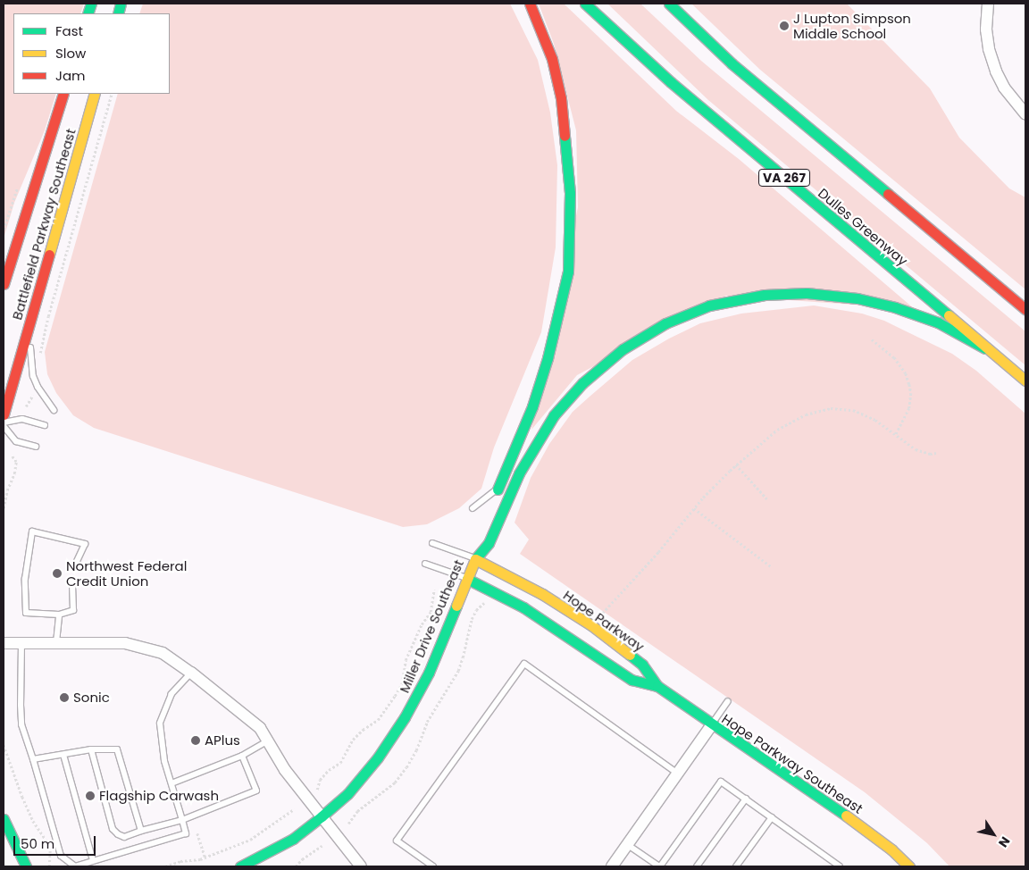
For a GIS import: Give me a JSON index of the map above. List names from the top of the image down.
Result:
{
  "streets": {
    "main road": [
      "VA 267",
      "Battlefield Parkway Southeast",
      "Dulles Greenway",
      "Hope Parkway",
      "Miller Drive Southeast",
      "Hope Parkway Southeast"
    ]
  },
  "crossings": [
    ["Hope Parkway", "Miller Drive Southeast"],
    ["Hope Parkway", "Hope Parkway Southeast"]
  ],
  "places": [
    "J Lupton Simpson Middle School",
    "Northwest Federal Credit Union",
    "Sonic",
    "APlus",
    "Flagship Carwash"
  ],
  "legend": ["Fast", "Slow", "Jam"],
  "scale_bar": "50 m",
  "north": "bottom right"
}
